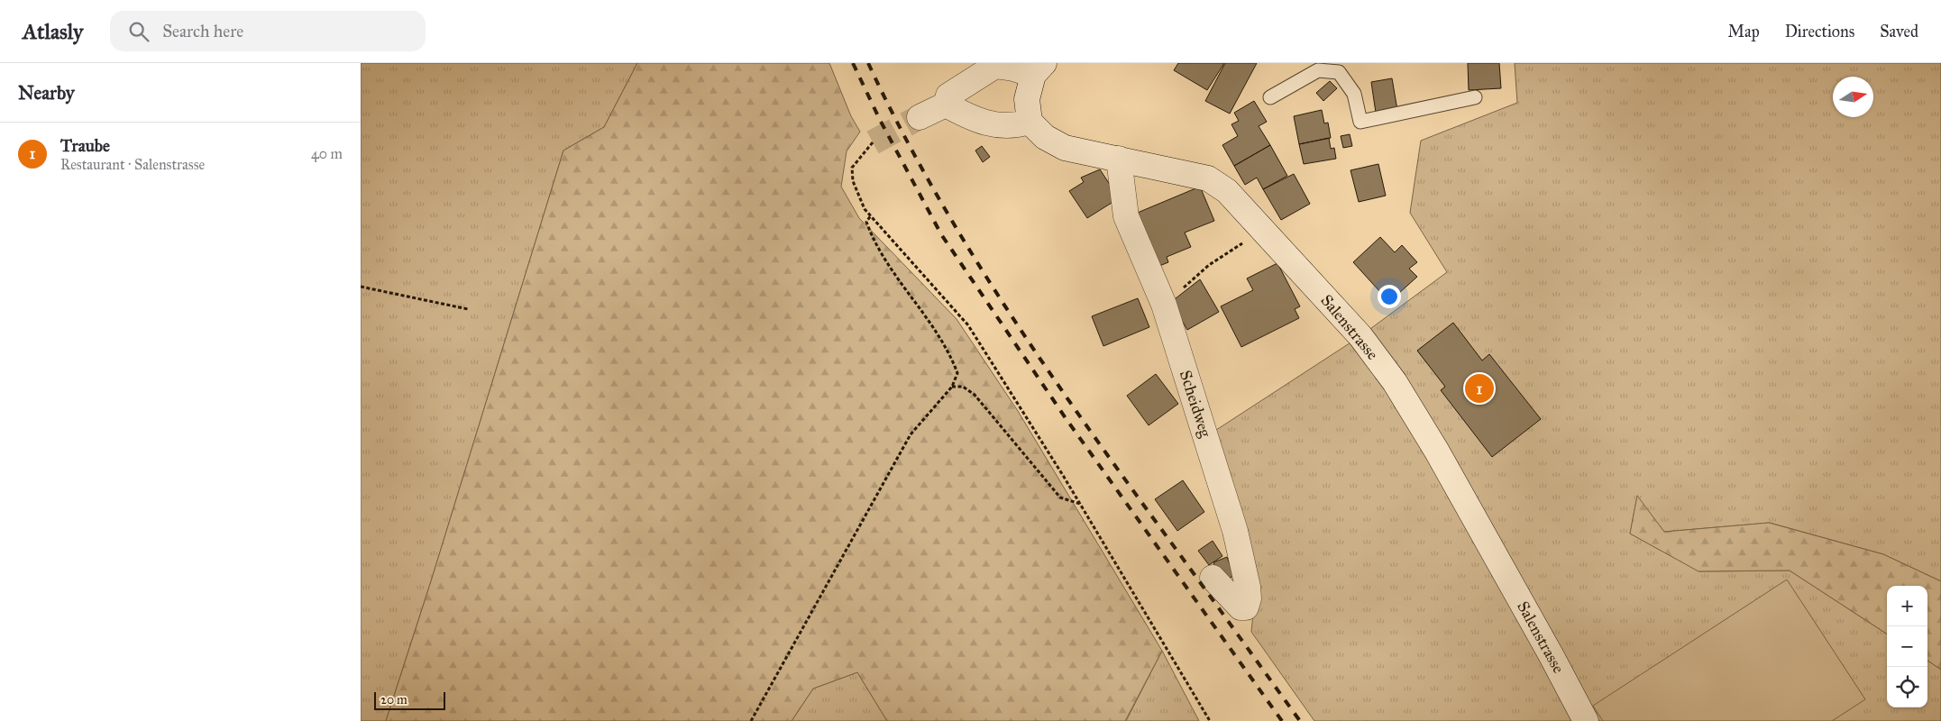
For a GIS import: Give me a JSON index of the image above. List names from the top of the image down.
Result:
{
  "streets": {
    "street": ["Salenstrasse", "Scheidweg"]
  },
  "crossings": [
    ["Salenstrasse", "Scheidweg"]
  ],
  "scale_bar": "20 m",
  "north": "right",
  "page": {
    "header": "Atlasly",
    "search": "Search here",
    "nav": ["Map", "Directions", "Saved"],
    "heading": "Nearby",
    "list": [
      {
        "mark": "1",
        "name": "Traube",
        "note": "Restaurant · Salenstrasse",
        "value": "40 m"
      }
    ],
    "pins": "1",
    "map_buttons": ["+", "−"],
    "scale": "20 m"
  }
}
